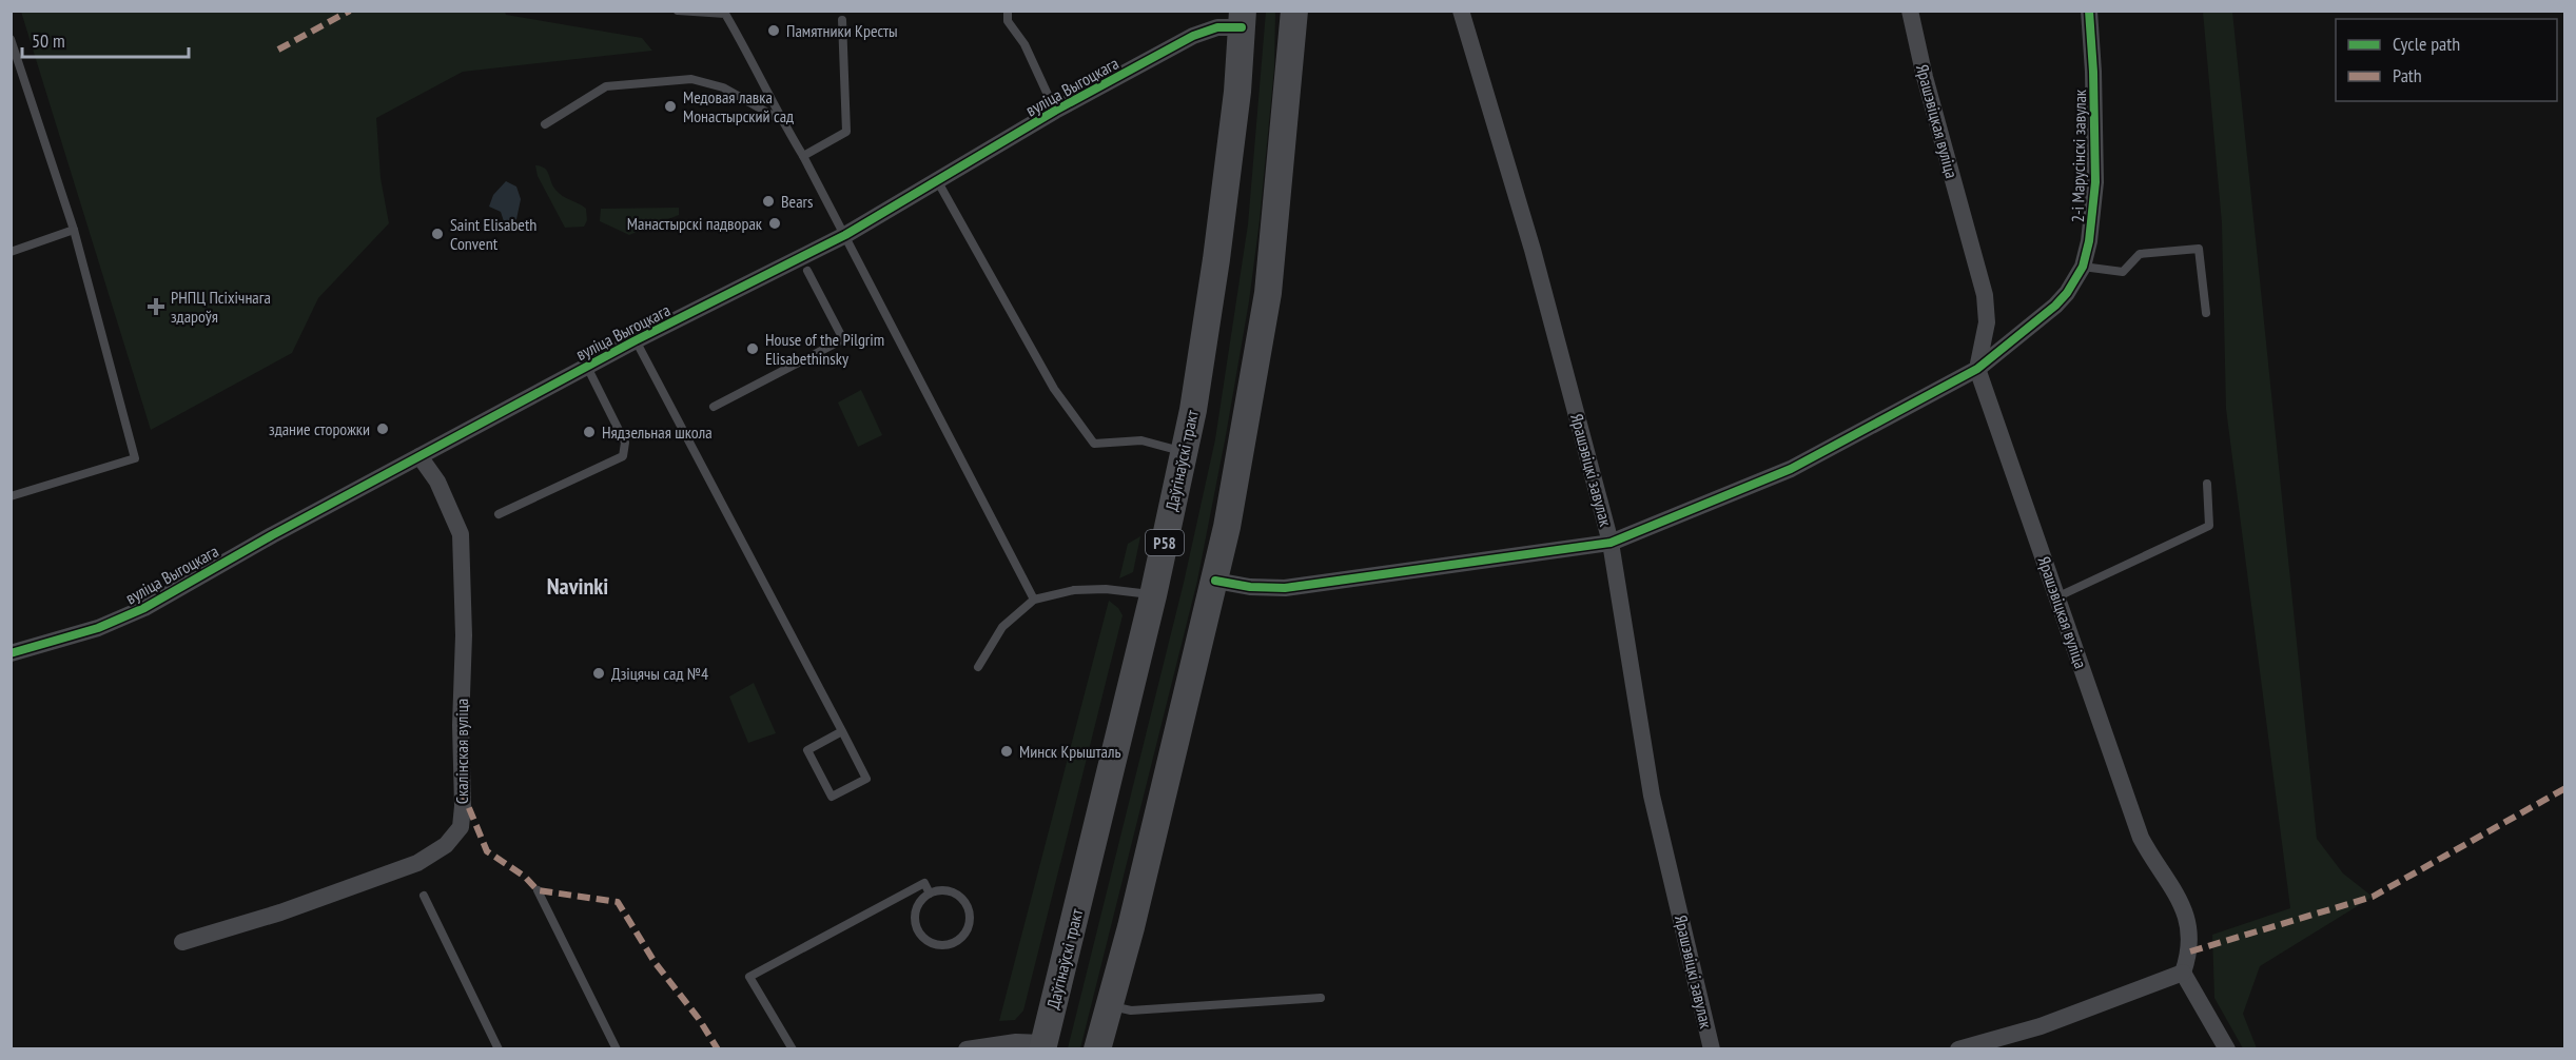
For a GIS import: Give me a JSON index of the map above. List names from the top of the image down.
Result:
{
  "streets": {
    "main road": ["Даўгінаўскі тракт", "Р58"],
    "street": [
      "вуліца Выгоцкага",
      "Ярашэвіцкая вуліца",
      "2-і Марусінскі завулак",
      "Ярашэвіцкі завулак",
      "Скалінская вуліца"
    ]
  },
  "crossings": [
    ["вуліца Выгоцкага", "Даўгінаўскі тракт"],
    ["вуліца Выгоцкага", "Скалінская вуліца"],
    ["Ярашэвіцкая вуліца", "2-і Марусінскі завулак"],
    ["2-і Марусінскі завулак", "Ярашэвіцкі завулак"]
  ],
  "districts": ["Navinki"],
  "places": {
    "other": [
      "Памятники Кресты",
      "Медовая лавка Монастырский сад",
      "Bears",
      "Манастырскі падворак",
      "Saint Elisabeth Convent",
      "House of the Pilgrim Elisabethinsky",
      "здание сторожки",
      "Нядзельная школа",
      "Дзіцячы сад №4",
      "Минск Крышталь"
    ],
    "health": ["РНПЦ Псіхічнага здароўя"]
  },
  "legend": ["Cycle path", "Path"],
  "scale_bar": "50 m"
}
